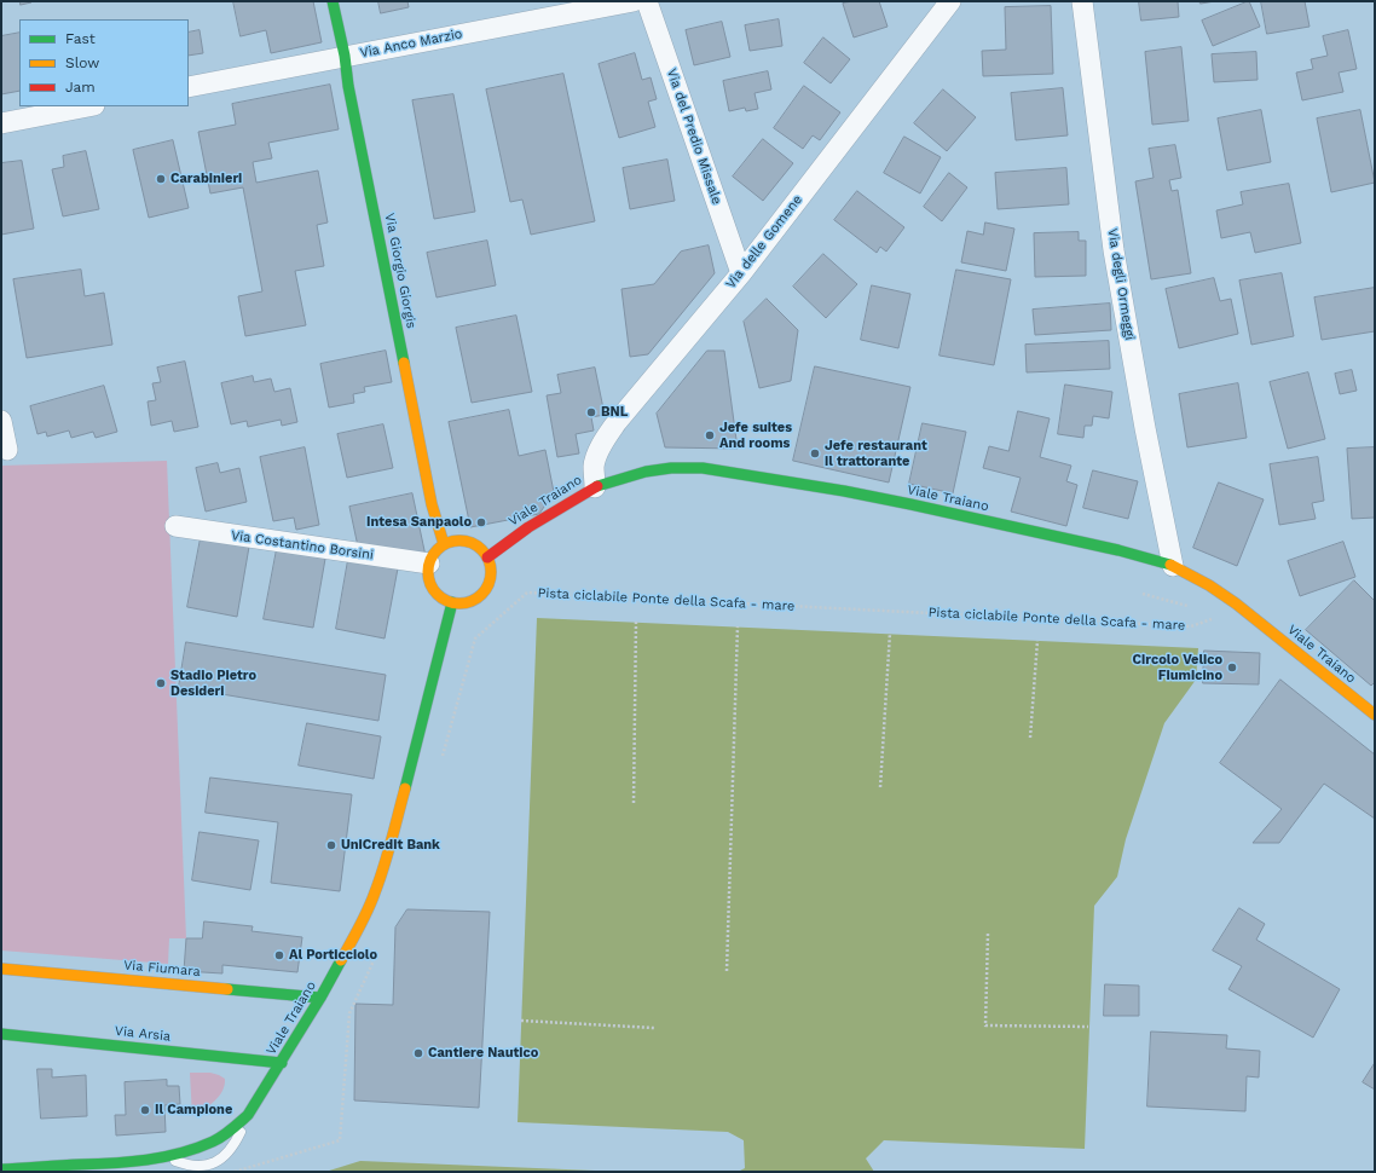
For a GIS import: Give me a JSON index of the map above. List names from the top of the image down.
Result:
{
  "streets": {
    "street": [
      "Via Anco Marzio",
      "Via del Predio Missale",
      "Via delle Gomene",
      "Via Giorgio Giorgis",
      "Via degli Ormeggi",
      "Viale Traiano",
      "Via Costantino Borsini",
      "Via Fiumara",
      "Via Arsia"
    ],
    "path": ["Pista ciclabile Ponte della Scafa - mare"]
  },
  "crossings": [
    ["Via Anco Marzio", "Via Giorgio Giorgis"],
    ["Via del Predio Missale", "Via delle Gomene"],
    ["Via delle Gomene", "Viale Traiano"],
    ["Via Giorgio Giorgis", "Viale Traiano"],
    ["Via Giorgio Giorgis", "Via Costantino Borsini"],
    ["Via degli Ormeggi", "Viale Traiano"],
    ["Viale Traiano", "Via Costantino Borsini"],
    ["Viale Traiano", "Via Fiumara"],
    ["Viale Traiano", "Via Arsia"]
  ],
  "places": [
    "Carabinieri",
    "BNL",
    "Jefe suites And rooms",
    "Jefe restaurant il trattorante",
    "Intesa Sanpaolo",
    "Circolo Velico Fiumicino",
    "Stadio Pietro Desideri",
    "UniCredit Bank",
    "Al Porticciolo",
    "Cantiere Nautico",
    "Il Campione"
  ],
  "legend": ["Fast", "Slow", "Jam"]
}
